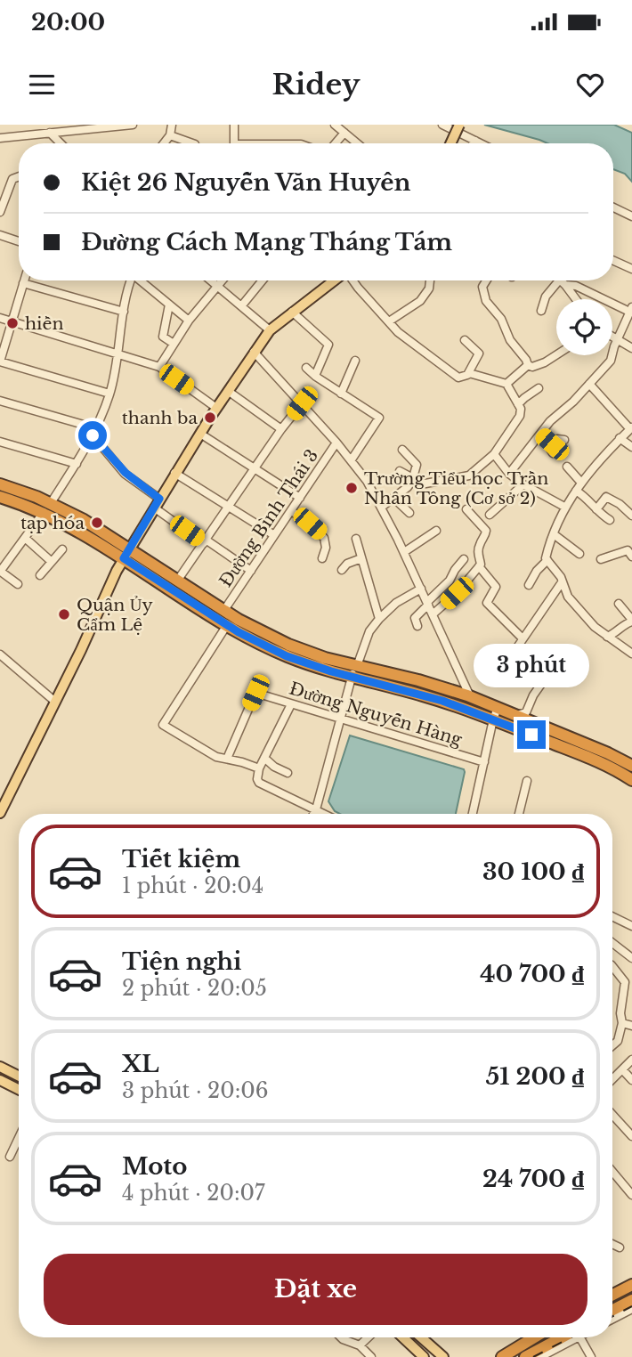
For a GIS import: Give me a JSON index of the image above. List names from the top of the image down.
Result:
{
  "streets": {
    "street": ["Đường Bình Thái 3", "Đường Nguyễn Hàng"]
  },
  "places": [
    "hiền",
    "thanh ba",
    "Trường Tiểu học Trần Nhân Tông (Cơ sở 2)",
    "tạp hóa",
    "Quận Ủy Cẩm Lệ"
  ],
  "page": {
    "status": "20:00",
    "header": "Ridey",
    "banner": ["Kiệt 26 Nguyễn Văn Huyên", "Đường Cách Mạng Tháng Tám"],
    "bubble": "3 phút",
    "list": [
      {
        "name": "Tiết kiệm",
        "note": "1 phút · 20:04",
        "value": "30 100 ₫"
      },
      {
        "name": "Tiện nghi",
        "note": "2 phút · 20:05",
        "value": "40 700 ₫"
      },
      {
        "name": "XL",
        "note": "3 phút · 20:06",
        "value": "51 200 ₫"
      },
      {
        "name": "Moto",
        "note": "4 phút · 20:07",
        "value": "24 700 ₫"
      }
    ],
    "buttons": "Đặt xe"
  }
}
